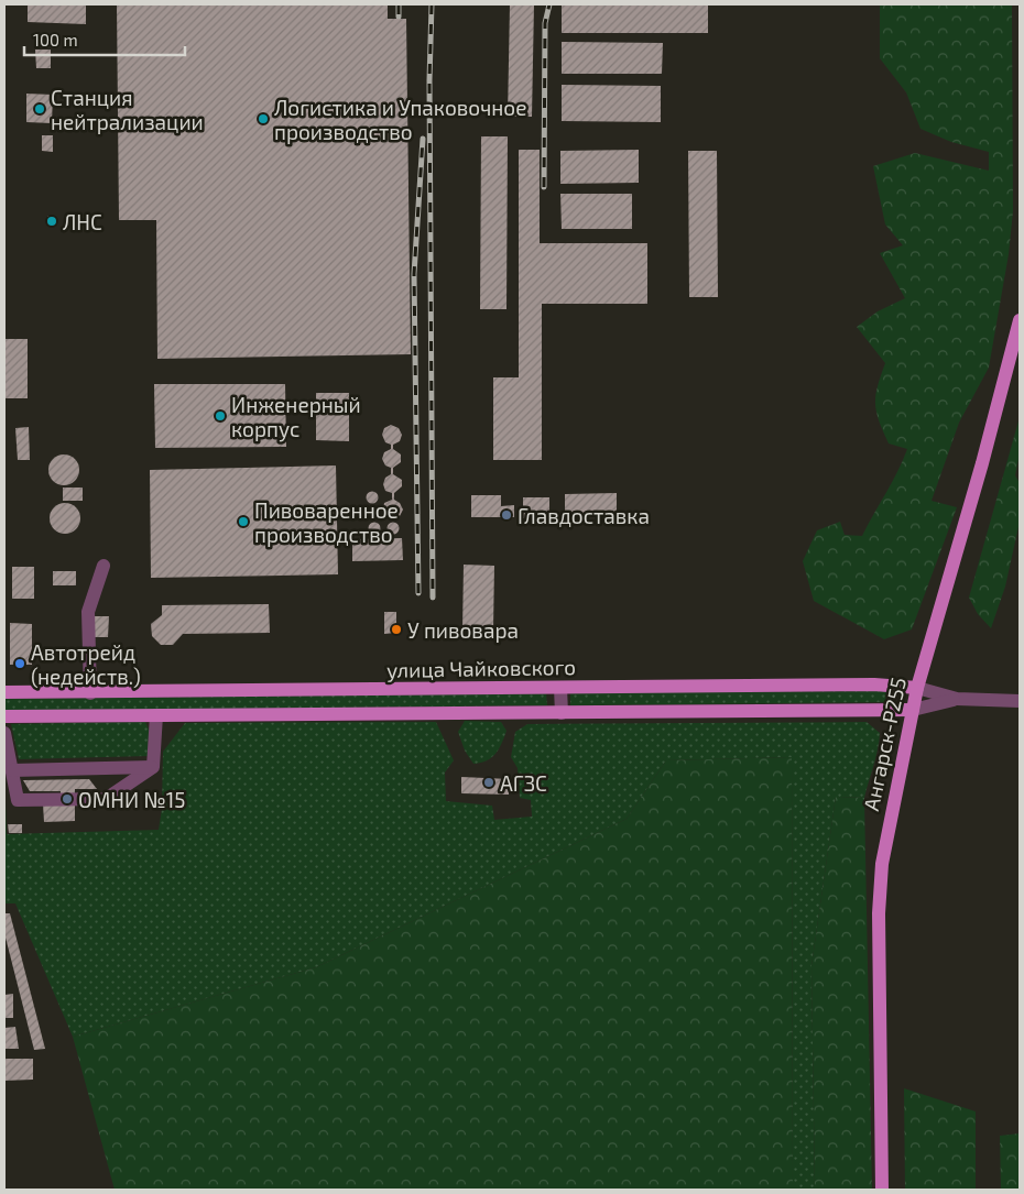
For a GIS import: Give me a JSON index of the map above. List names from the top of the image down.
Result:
{
  "streets": {
    "main road": ["улица Чайковского", "Ангарск-Р255"]
  },
  "crossings": [
    ["улица Чайковского", "Ангарск-Р255"]
  ],
  "places": [
    "Станция нейтрализации",
    "Логистика и Упаковочное производство",
    "ЛНС",
    "Инженерный корпус",
    "Главдоставка",
    "Пивоваренное производство",
    "У пивовара",
    "Автотрейд (недейств.)",
    "АГЗС",
    "ОМНИ №15"
  ],
  "scale_bar": "100 m"
}
